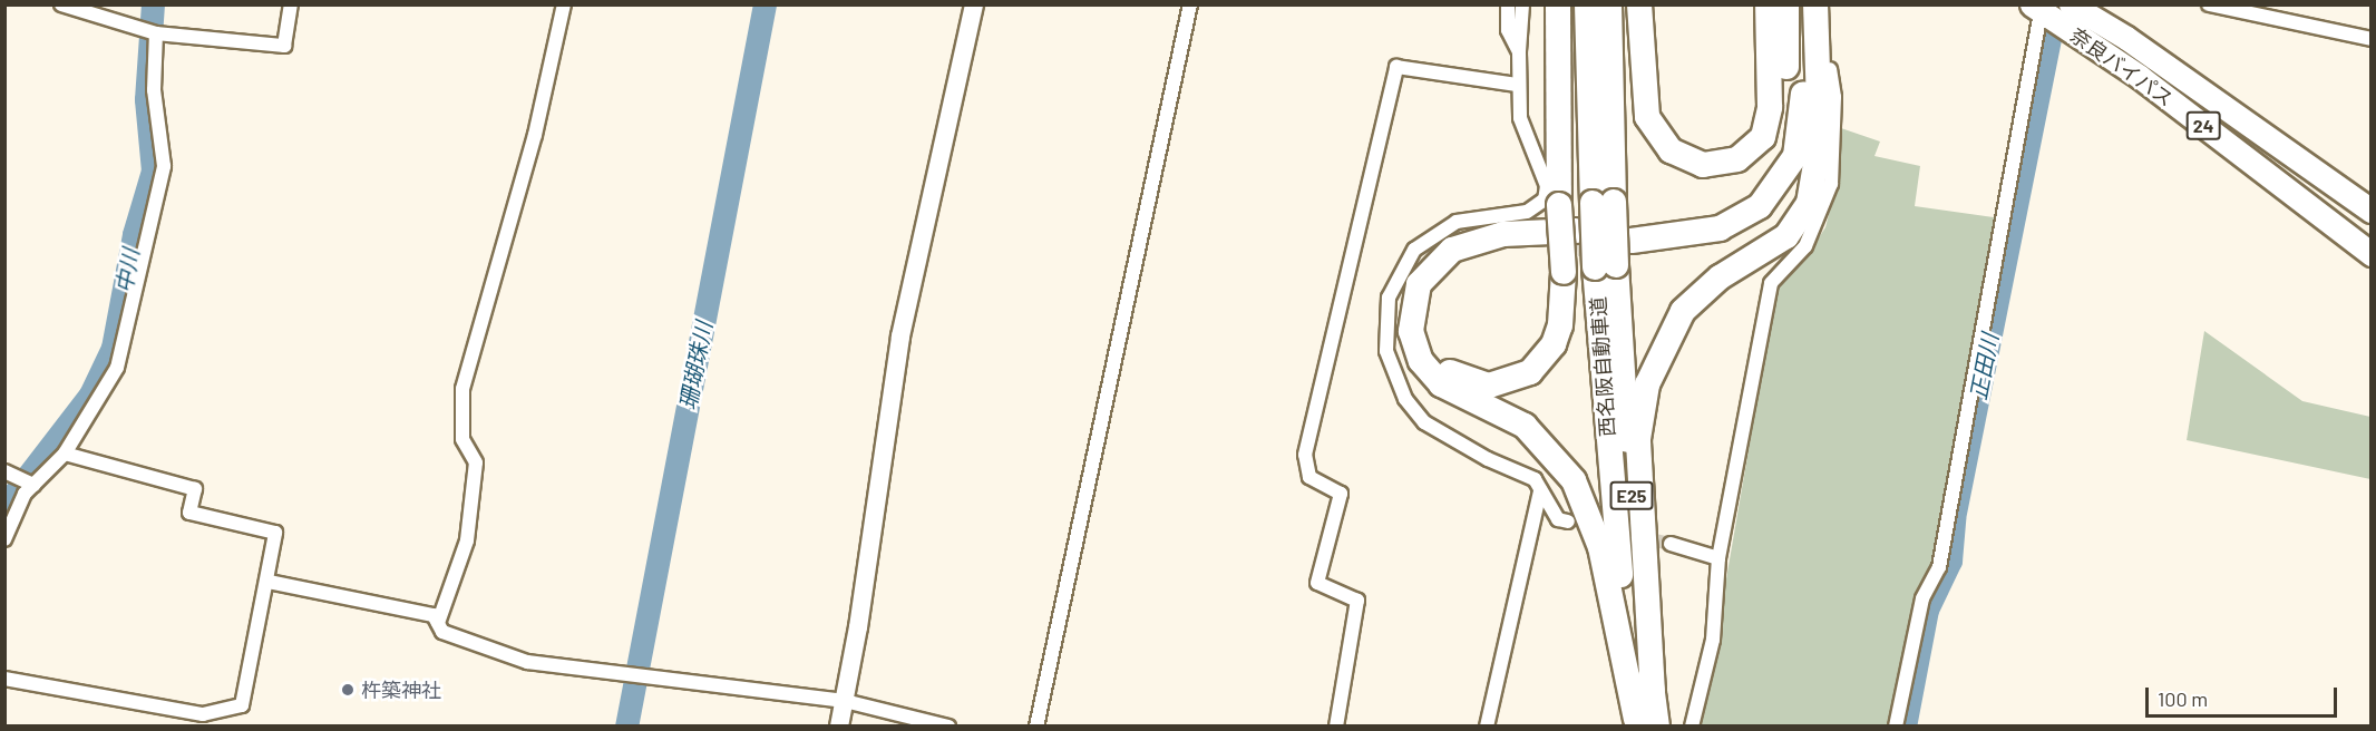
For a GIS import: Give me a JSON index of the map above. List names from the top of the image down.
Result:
{
  "streets": {
    "highway": [
      "奈良バイパス",
      "24",
      "西名阪自動車道",
      "E25"
    ]
  },
  "water": ["中川", "珊瑚珠川", "正田川"],
  "places": ["杵築神社"],
  "scale_bar": "100 m"
}
